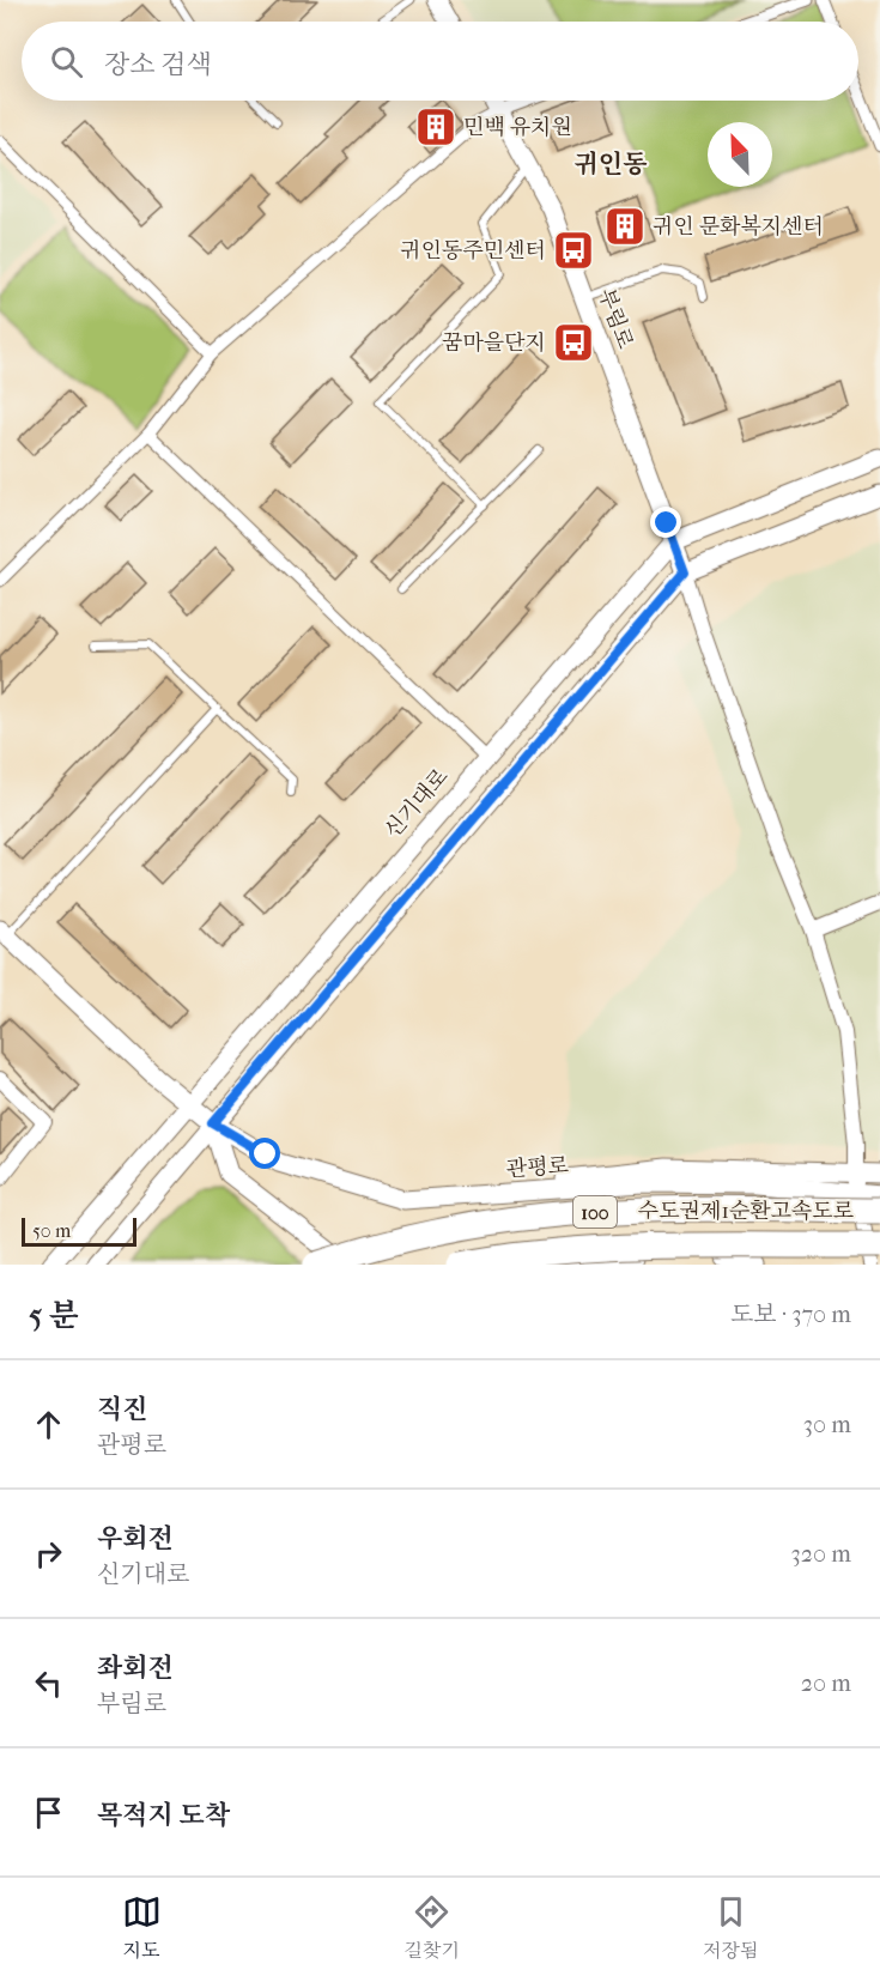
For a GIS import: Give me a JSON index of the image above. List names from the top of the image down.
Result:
{
  "streets": {
    "highway": ["수도권제1순환고속도로", "100"],
    "street": ["부림로", "신기대로", "관평로"]
  },
  "crossings": [
    ["부림로", "신기대로"],
    ["신기대로", "관평로"]
  ],
  "districts": ["귀인동"],
  "places": {
    "building": ["민백 유치원", "귀인 문화복지센터"],
    "bus stop": ["귀인동주민센터", "꿈마을단지"]
  },
  "scale_bar": "50 m",
  "north": "top left",
  "page": {
    "search": "장소 검색",
    "scale": "50 m",
    "heading": ["5 분", "도보 · 370 m"],
    "list": [
      ["직진", "관평로", "30 m"],
      ["우회전", "신기대로", "320 m"],
      ["좌회전", "부림로", "20 m"],
      "목적지 도착"
    ],
    "nav": ["지도", "길찾기", "저장됨"]
  }
}
